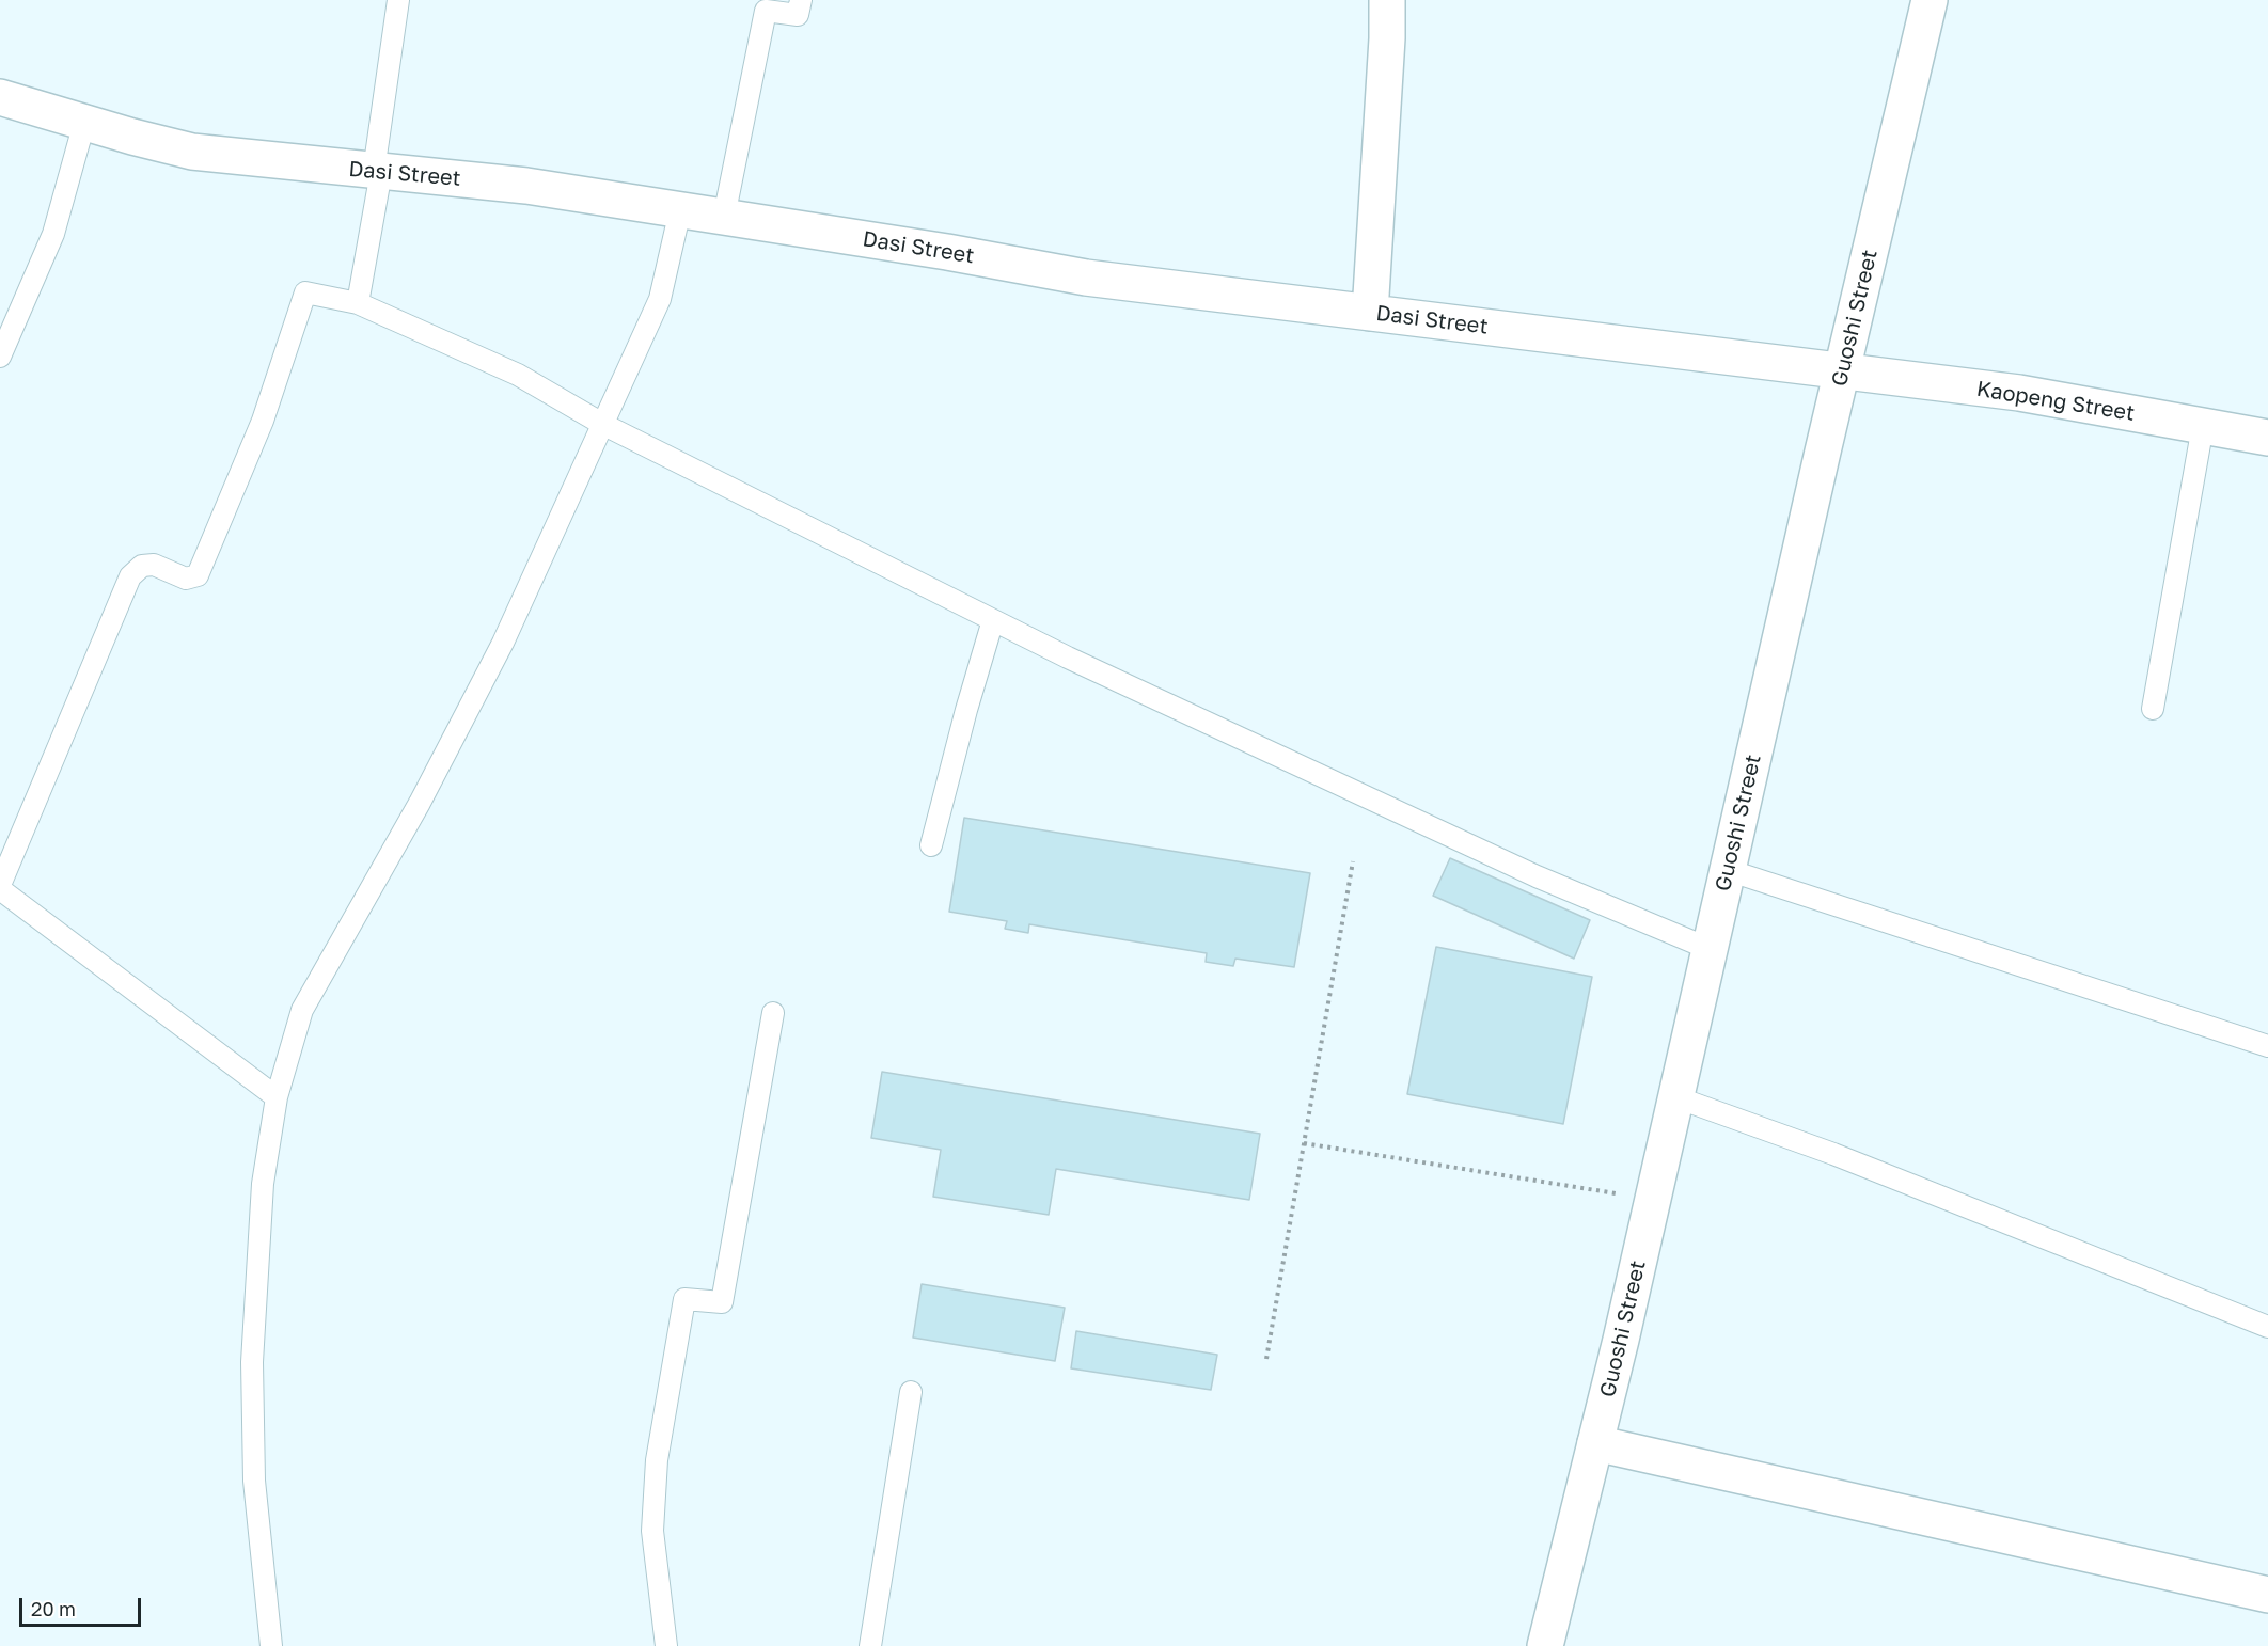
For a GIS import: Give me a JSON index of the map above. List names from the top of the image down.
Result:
{
  "streets": {
    "street": ["Dasi Street", "Guoshi Street", "Kaopeng Street"]
  },
  "crossings": [
    ["Dasi Street", "Guoshi Street"],
    ["Dasi Street", "Kaopeng Street"],
    ["Guoshi Street", "Kaopeng Street"]
  ],
  "scale_bar": "20 m"
}
